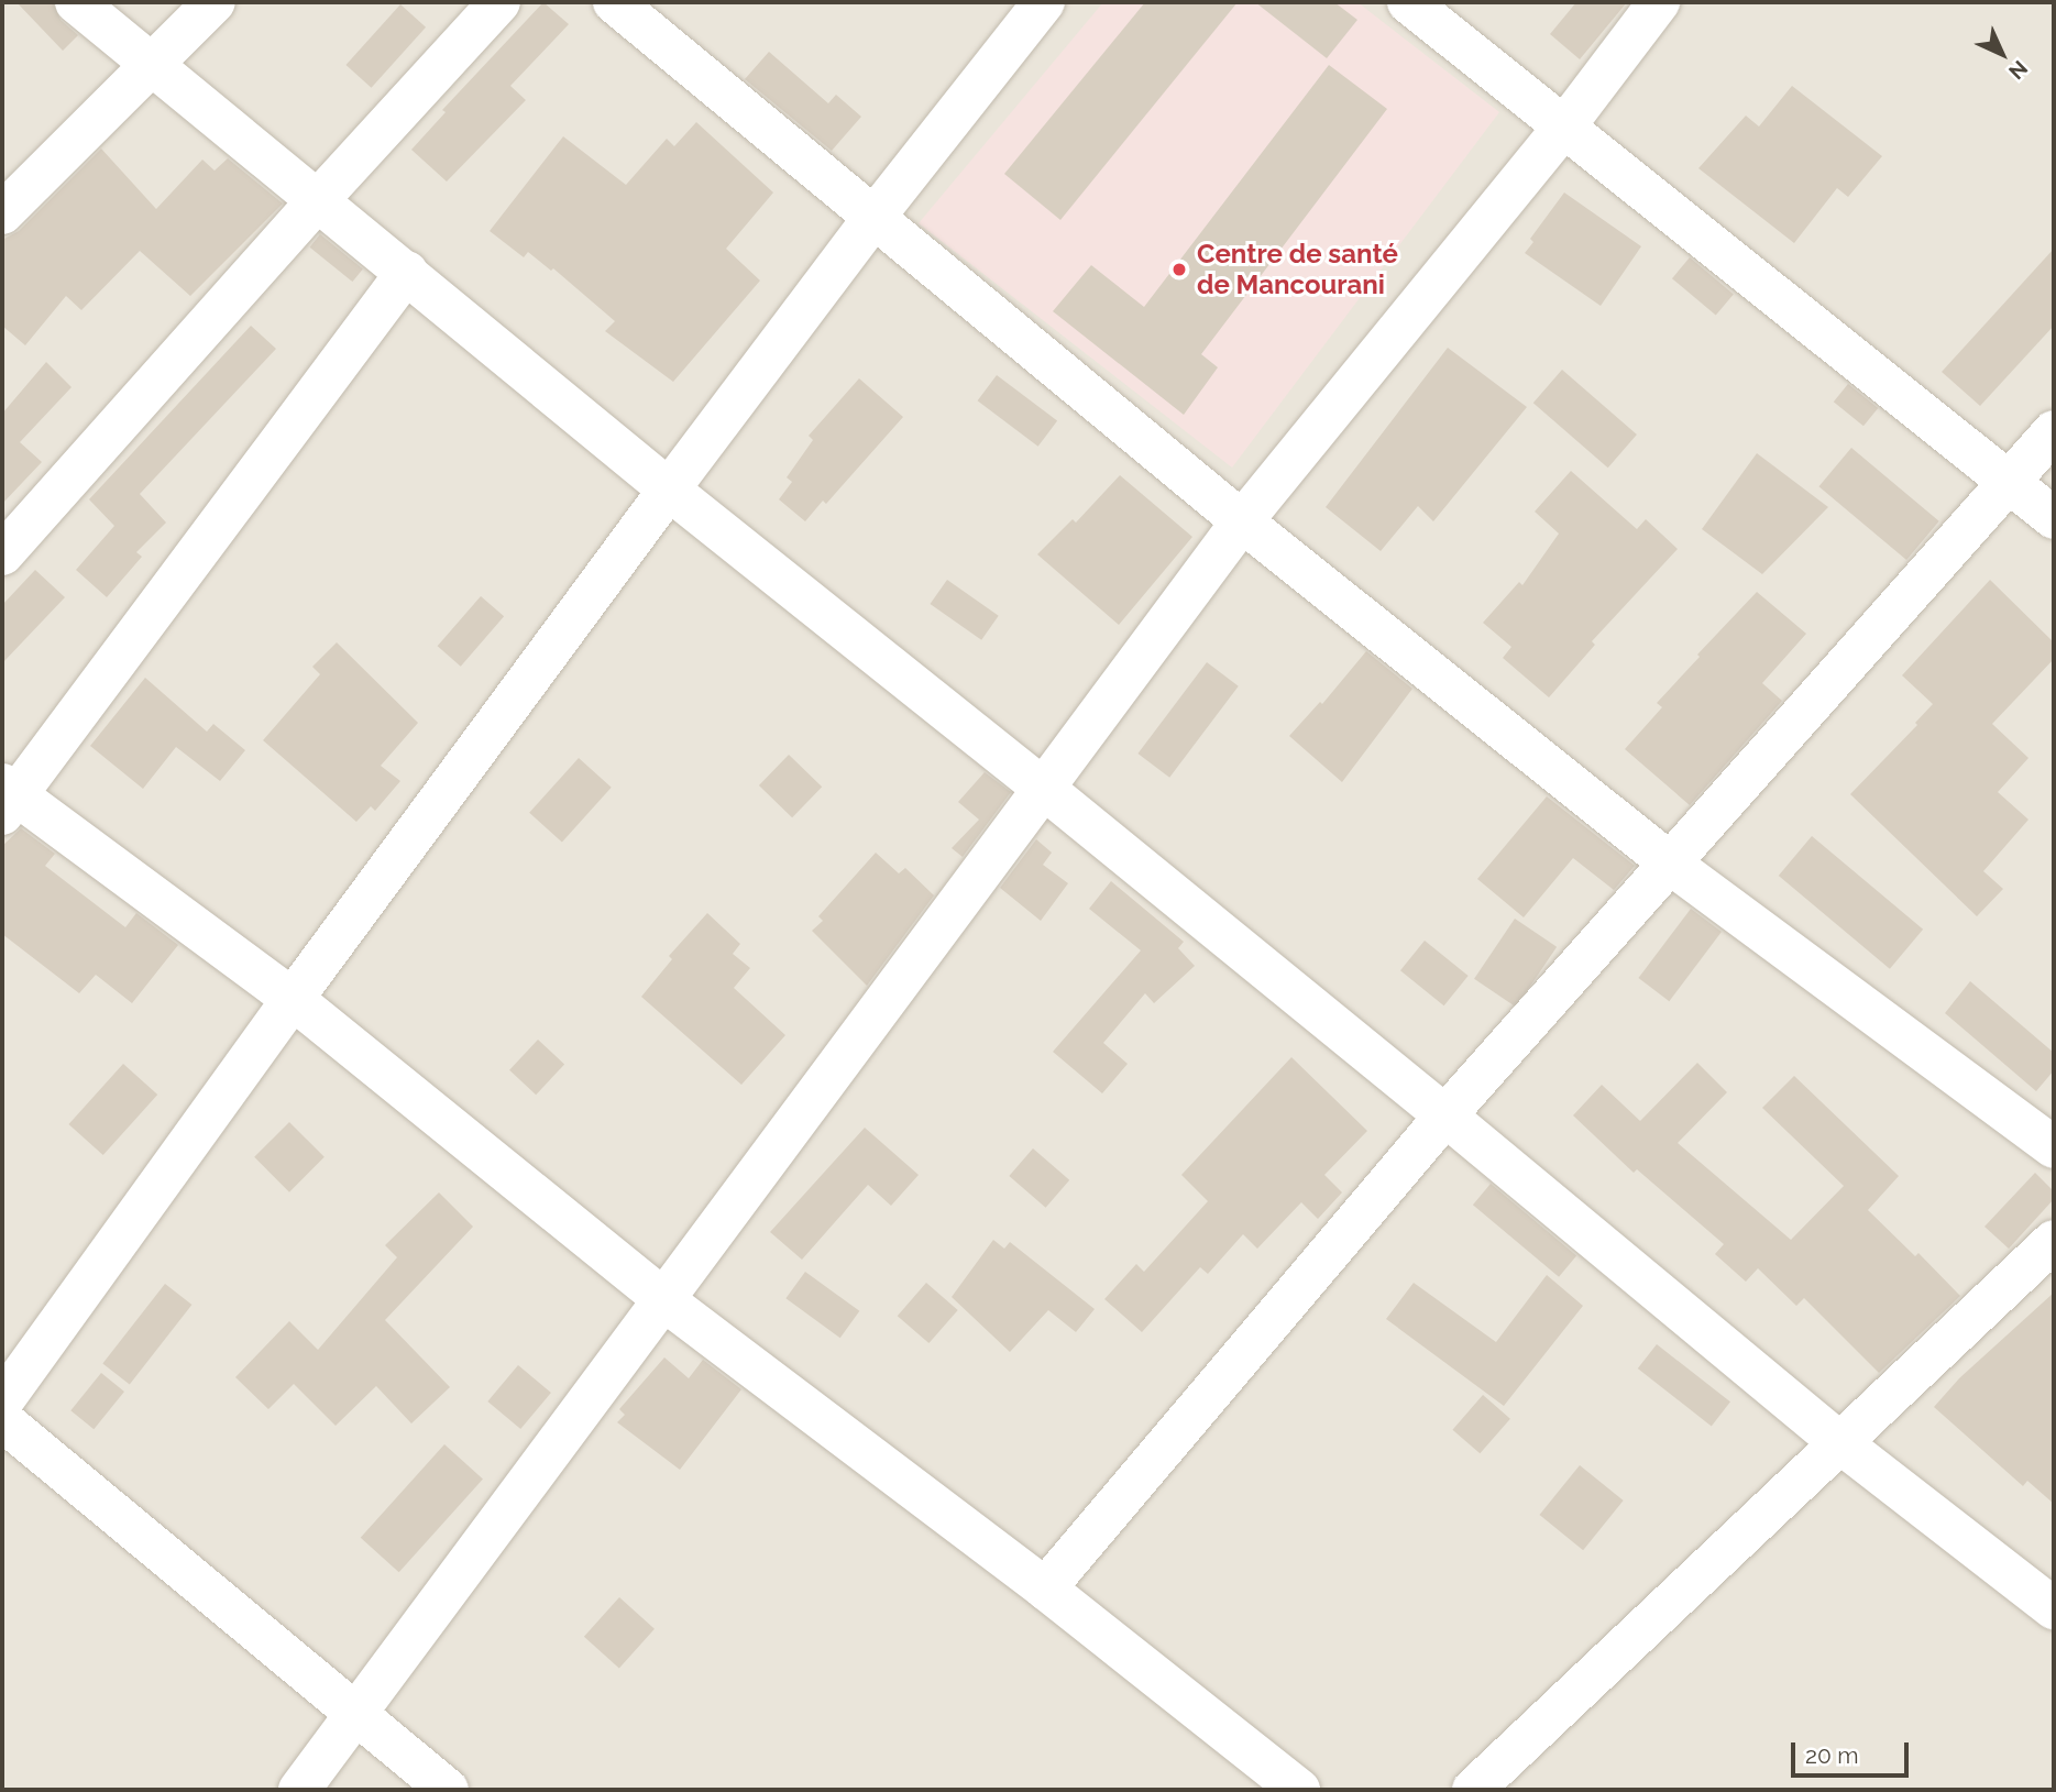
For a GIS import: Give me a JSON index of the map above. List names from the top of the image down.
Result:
{
  "places": ["Centre de santé de Mancourani"],
  "scale_bar": "20 m",
  "north": "bottom right"
}
